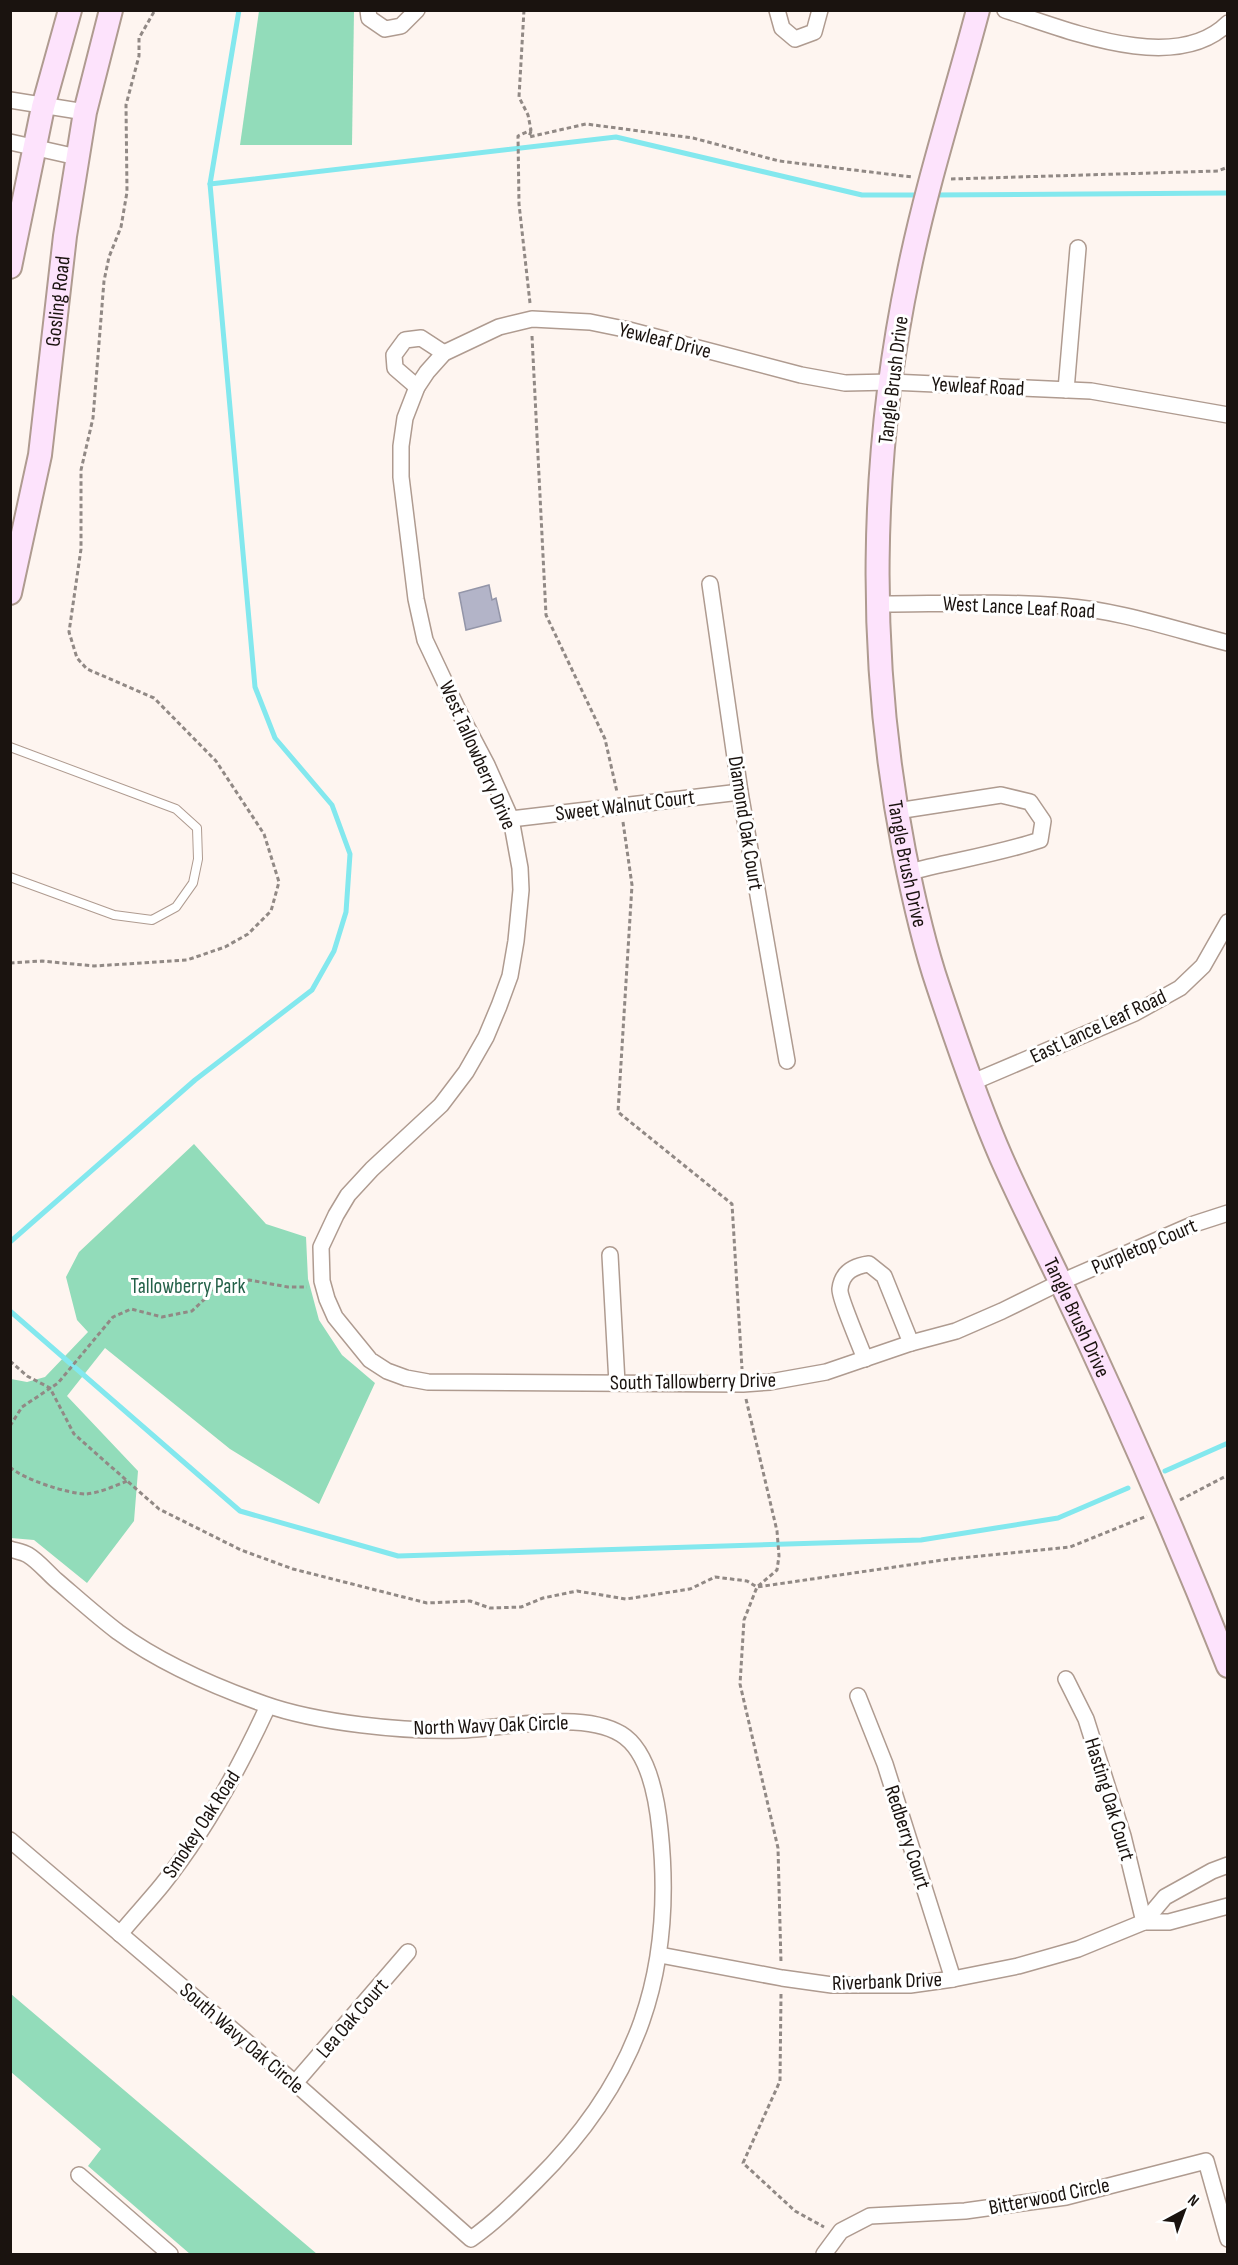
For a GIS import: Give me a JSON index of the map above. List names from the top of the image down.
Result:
{
  "streets": {
    "street": [
      "Gosling Road",
      "Yewleaf Drive",
      "Tangle Brush Drive",
      "Yewleaf Road",
      "West Lance Leaf Road",
      "West Tallowberry Drive",
      "Sweet Walnut Court",
      "Diamond Oak Court",
      "East Lance Leaf Road",
      "Purpletop Court",
      "South Tallowberry Drive",
      "North Wavy Oak Circle",
      "Hasting Oak Court",
      "Smokey Oak Road",
      "Redberry Court",
      "Riverbank Drive",
      "Lea Oak Court",
      "South Wavy Oak Circle",
      "Bitterwood Circle"
    ]
  },
  "crossings": [
    ["Yewleaf Drive", "Tangle Brush Drive"],
    ["Yewleaf Drive", "Yewleaf Road"],
    ["Yewleaf Drive", "West Tallowberry Drive"],
    ["Tangle Brush Drive", "Yewleaf Road"],
    ["Tangle Brush Drive", "West Lance Leaf Road"],
    ["Tangle Brush Drive", "East Lance Leaf Road"],
    ["Tangle Brush Drive", "Purpletop Court"],
    ["Tangle Brush Drive", "South Tallowberry Drive"],
    ["West Tallowberry Drive", "Sweet Walnut Court"],
    ["West Tallowberry Drive", "South Tallowberry Drive"],
    ["Sweet Walnut Court", "Diamond Oak Court"],
    ["Purpletop Court", "South Tallowberry Drive"],
    ["North Wavy Oak Circle", "Smokey Oak Road"],
    ["North Wavy Oak Circle", "Riverbank Drive"],
    ["North Wavy Oak Circle", "South Wavy Oak Circle"],
    ["Hasting Oak Court", "Riverbank Drive"],
    ["Smokey Oak Road", "South Wavy Oak Circle"],
    ["Redberry Court", "Riverbank Drive"],
    ["Riverbank Drive", "South Wavy Oak Circle"],
    ["Lea Oak Court", "South Wavy Oak Circle"]
  ],
  "parks": ["Tallowberry Park"],
  "north": "top right"
}
